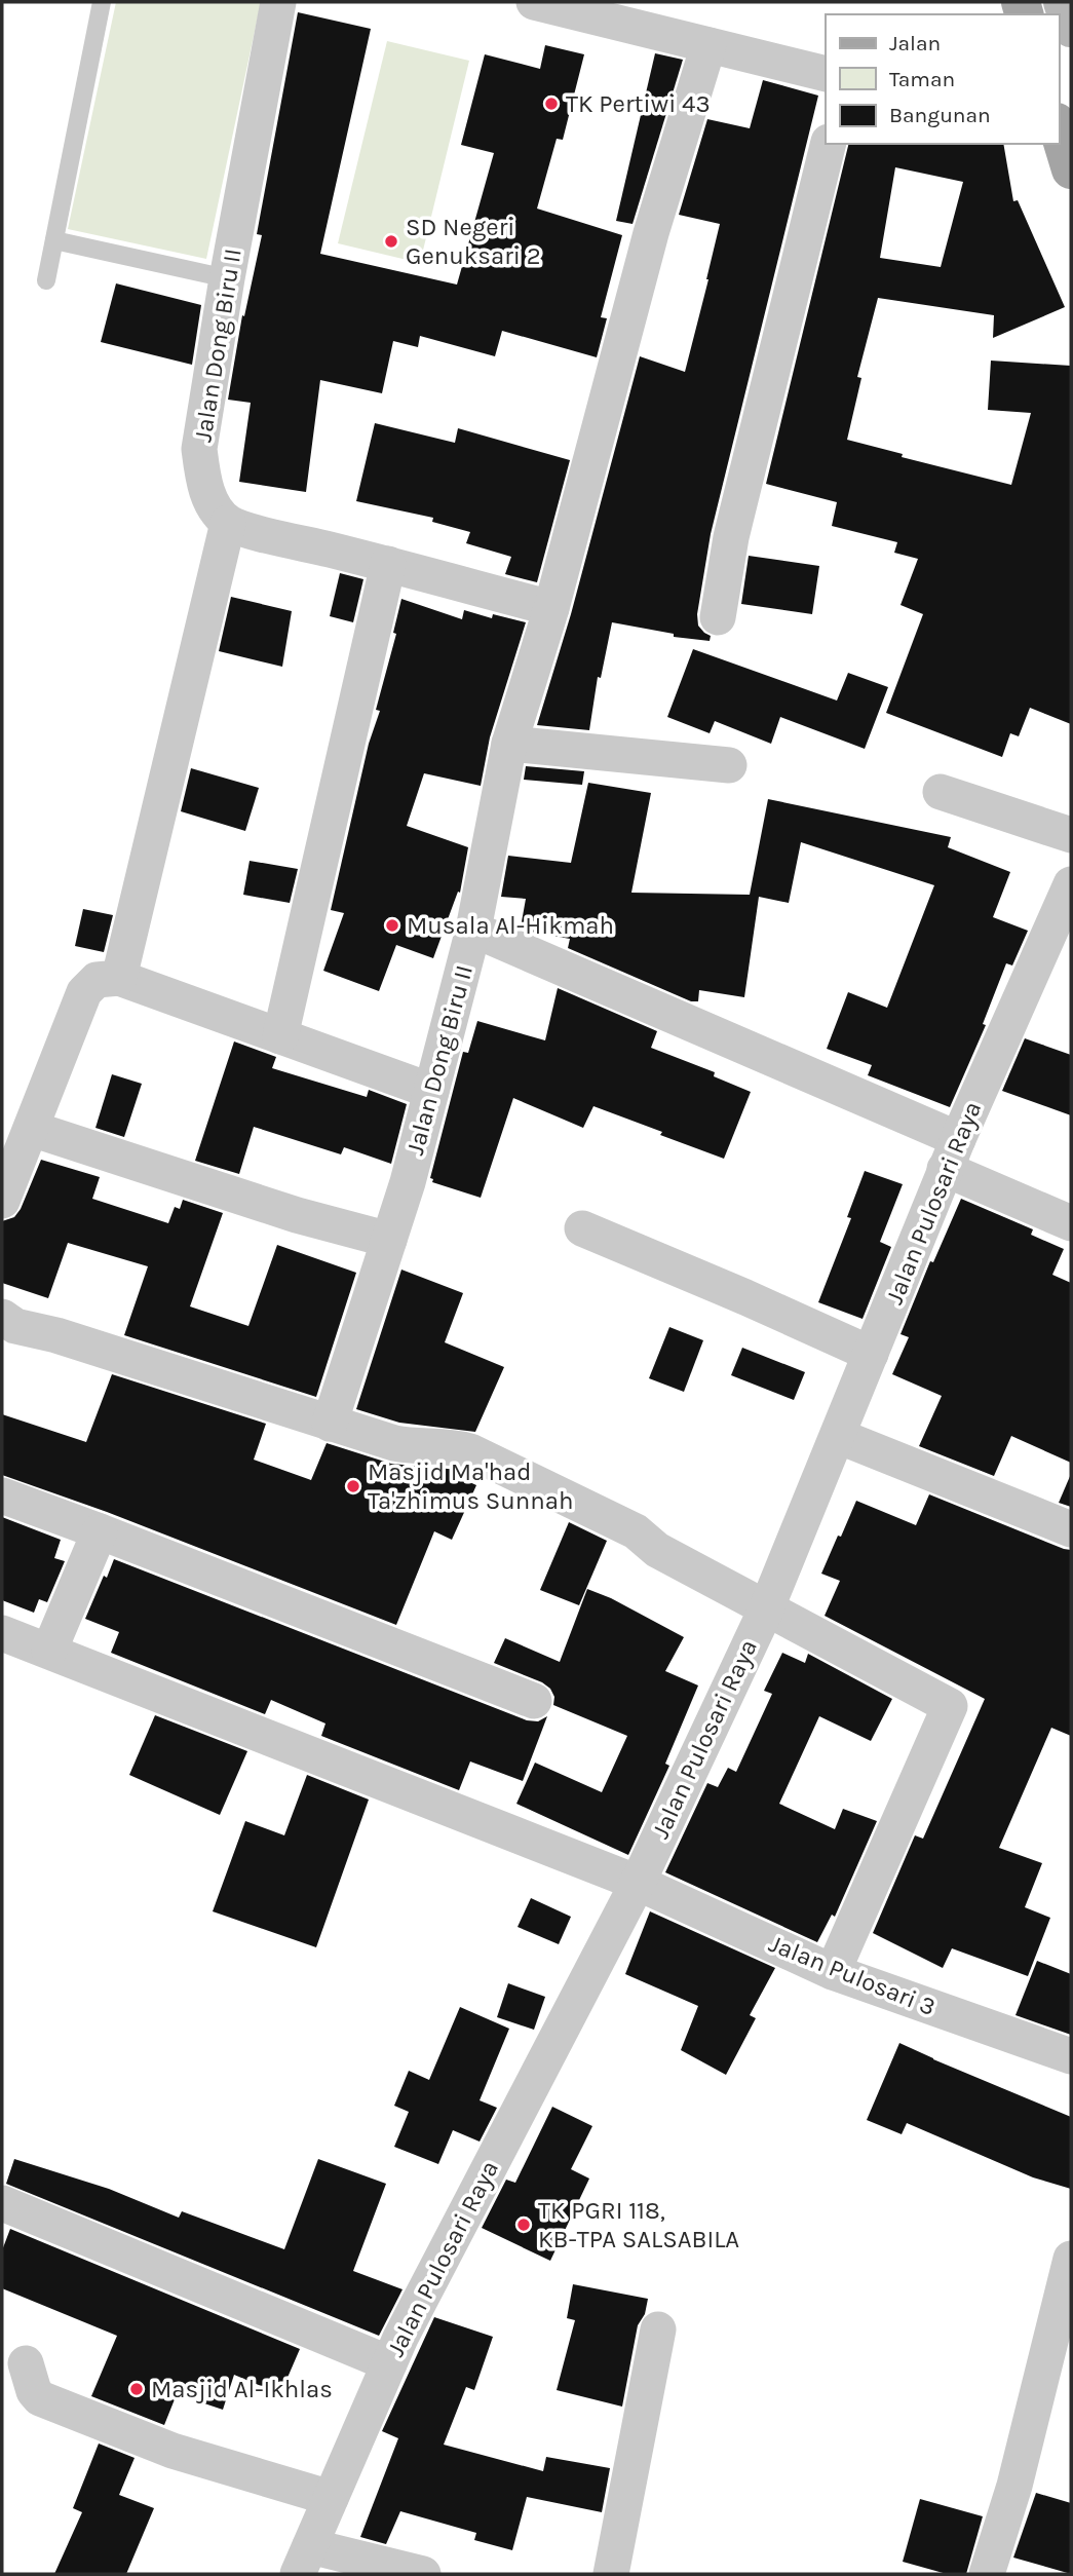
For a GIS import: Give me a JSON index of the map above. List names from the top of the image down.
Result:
{
  "streets": {
    "street": ["Jalan Dong Biru II", "Jalan Pulosari Raya", "Jalan Pulosari 3"]
  },
  "crossings": [
    ["Jalan Pulosari Raya", "Jalan Pulosari 3"]
  ],
  "places": [
    "TK Pertiwi 43",
    "SD Negeri Genuksari 2",
    "Musala Al-Hikmah",
    "Masjid Ma'had Ta'zhimus Sunnah",
    "TK PGRI 118, KB-TPA SALSABILA",
    "Masjid Al-Ikhlas"
  ],
  "legend": ["Jalan", "Taman", "Bangunan"]
}
